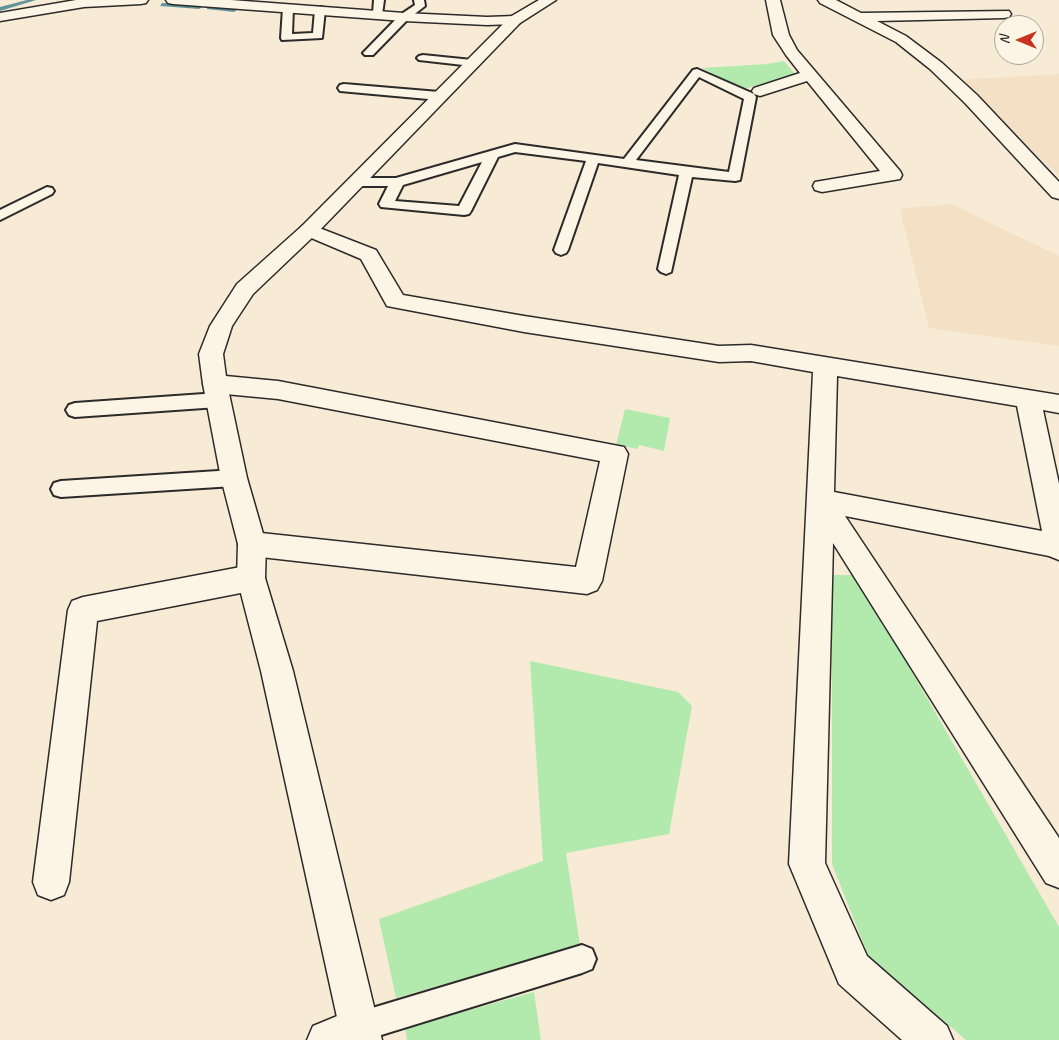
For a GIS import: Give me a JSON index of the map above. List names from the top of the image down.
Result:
{
  "north": "left"
}
